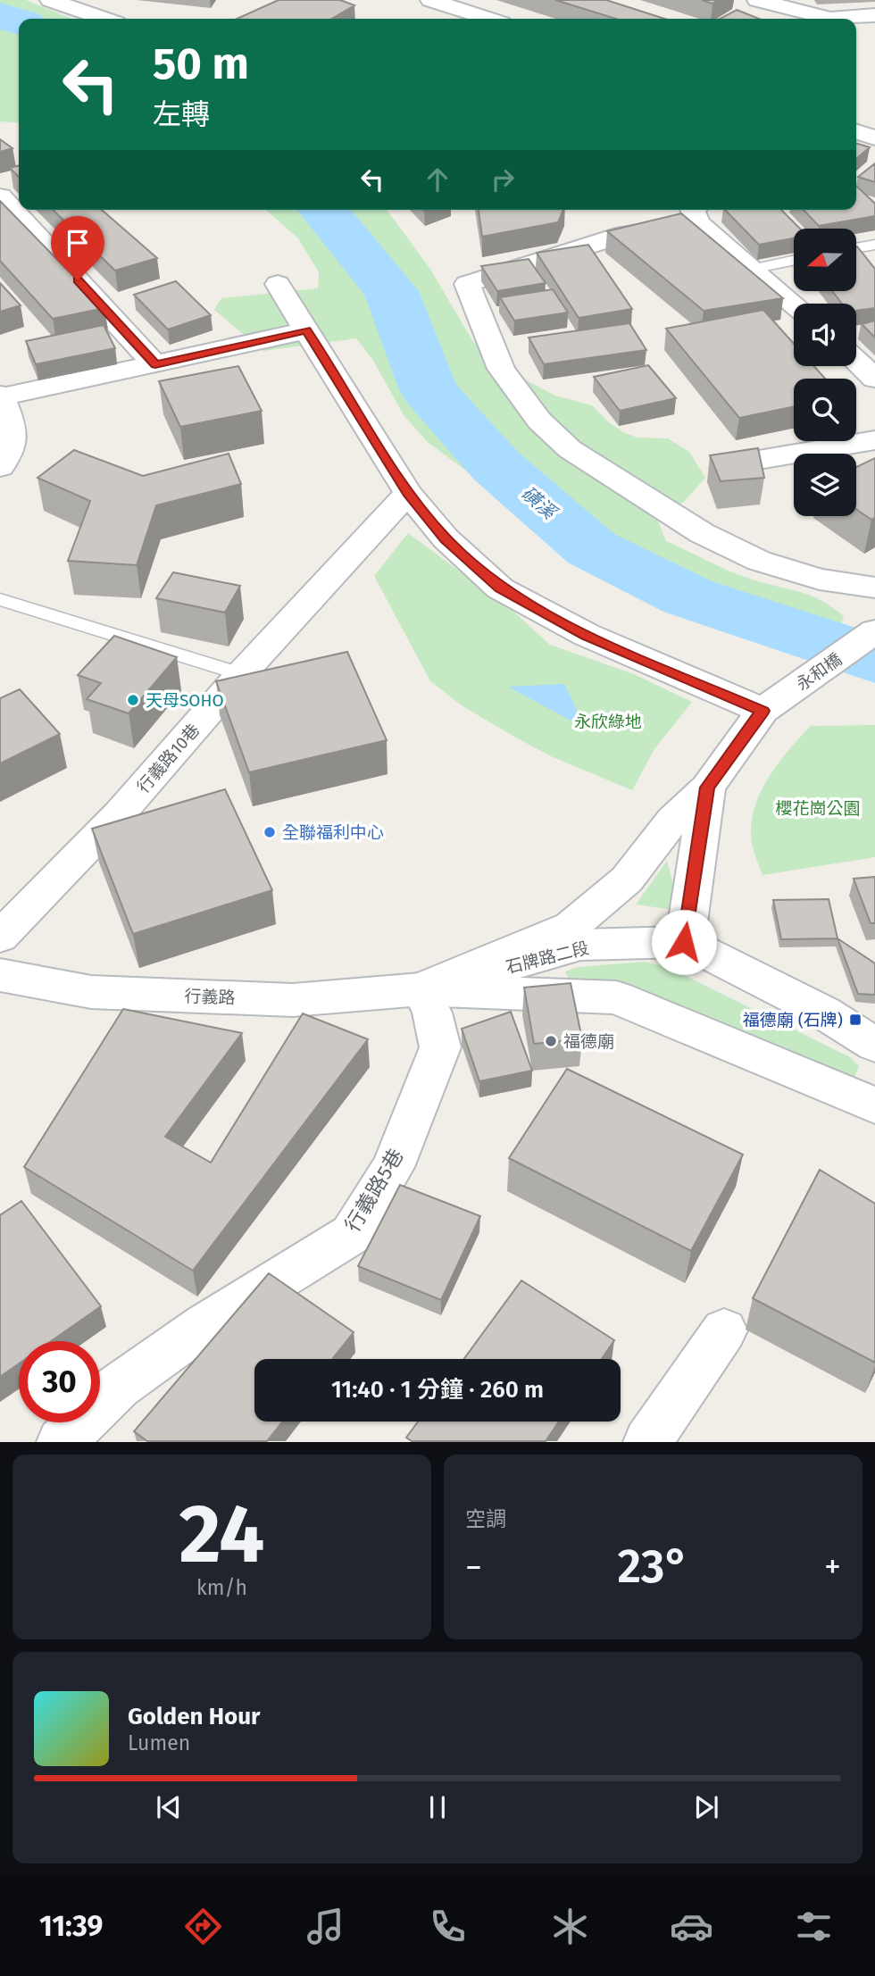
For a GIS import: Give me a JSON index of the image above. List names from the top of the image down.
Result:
{
  "streets": {
    "street": [
      "永和橋",
      "行義路10巷",
      "石牌路二段",
      "行義路",
      "行義路5巷"
    ]
  },
  "crossings": [
    ["永和橋", "石牌路二段"],
    ["永和橋", "行義路"],
    ["永和橋", "行義路5巷"],
    ["石牌路二段", "行義路"],
    ["石牌路二段", "行義路5巷"],
    ["行義路", "行義路5巷"]
  ],
  "water": ["磺溪"],
  "parks": ["永欣綠地", "櫻花崗公園"],
  "places": {
    "other": ["天母SOHO", "全聯福利中心", "福德廟"],
    "transit": ["福德廟 (石牌)"]
  },
  "north": "left",
  "page": {
    "turn": ["50 m", "左轉"],
    "limit": "30",
    "trip": "11:40 · 1 分鐘 · 260 m",
    "tile": [
      ["24", "km/h"],
      "空調"
    ],
    "heat": ["−", "23°", "+"],
    "song": ["Golden Hour", "Lumen"],
    "tabs": "11:39"
  }
}
